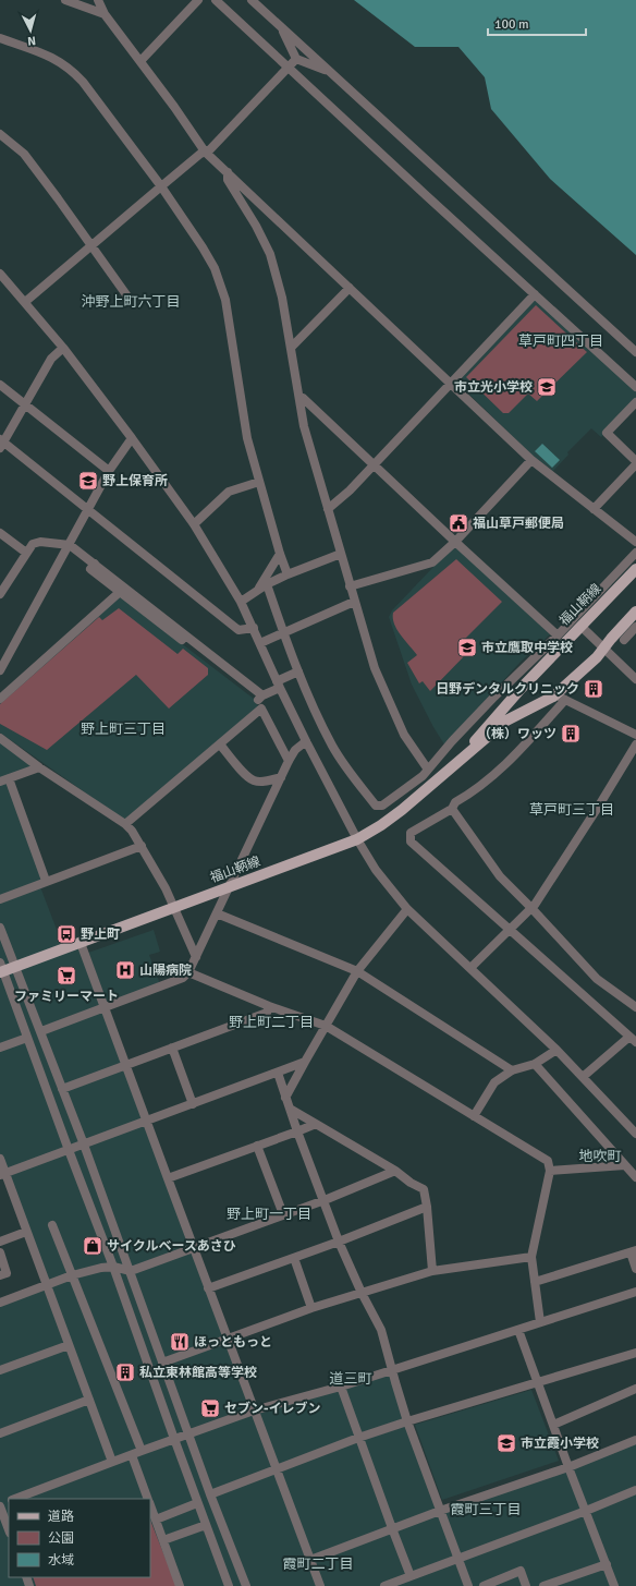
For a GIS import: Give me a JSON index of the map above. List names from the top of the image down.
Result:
{
  "streets": {
    "main road": ["福山鞆線"]
  },
  "districts": [
    "沖野上町六丁目",
    "草戸町四丁目",
    "野上町三丁目",
    "草戸町三丁目",
    "野上町二丁目",
    "地吹町",
    "野上町一丁目",
    "道三町",
    "霞町三丁目",
    "霞町二丁目"
  ],
  "places": {
    "school or university": [
      "市立光小学校",
      "野上保育所",
      "市立鷹取中学校",
      "市立霞小学校"
    ],
    "public building": ["福山草戸郵便局"],
    "building": ["日野デンタルクリニック", "（株）ワッツ", "私立東林館高等学校"],
    "bus stop": ["野上町"],
    "hospital": ["山陽病院"],
    "supermarket": ["ファミリーマート", "セブン-イレブン"],
    "shop": ["サイクルベースあさひ"],
    "restaurant": ["ほっともっと"]
  },
  "legend": ["道路", "公園", "水域"],
  "scale_bar": "100 m",
  "north": "bottom"
}
